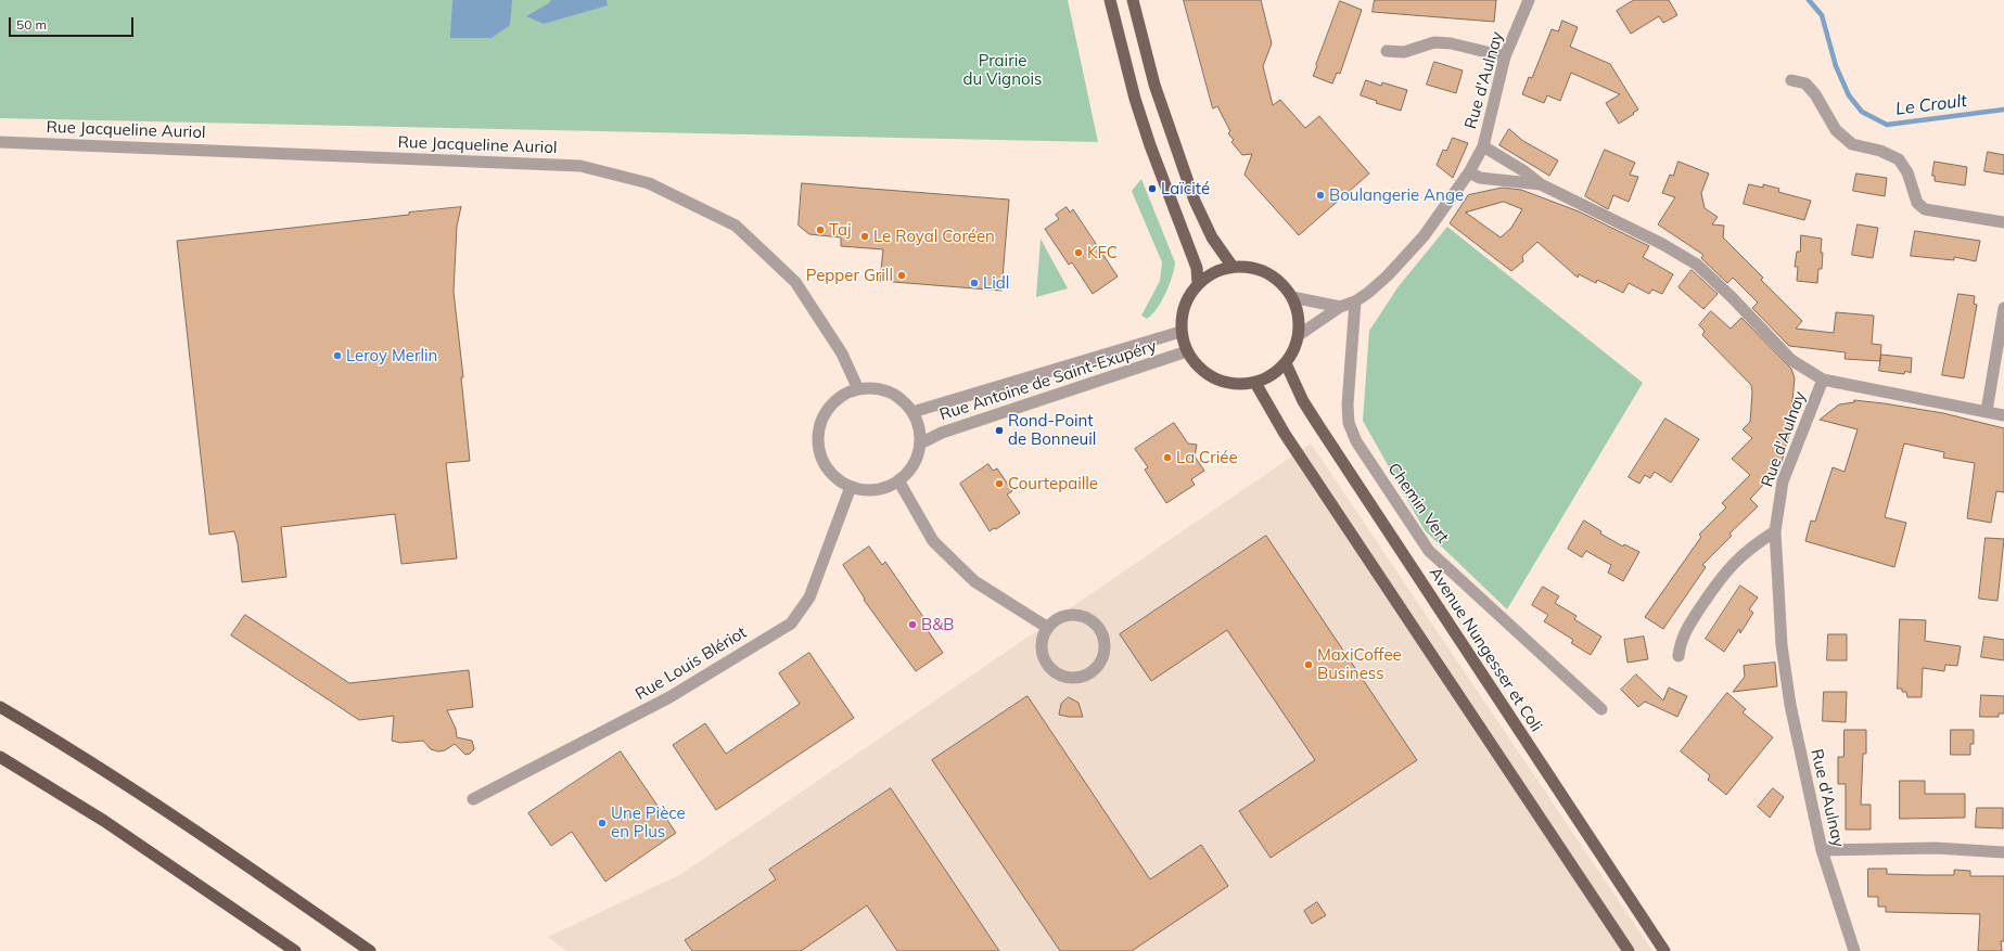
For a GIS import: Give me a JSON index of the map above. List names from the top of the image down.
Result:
{
  "streets": {
    "main road": ["Avenue Nungesser et Coli"],
    "street": [
      "Rue d'Aulnay",
      "Rue Jacqueline Auriol",
      "Rue Antoine de Saint-Exupéry",
      "Chemin Vert",
      "Rue Louis Blériot"
    ]
  },
  "crossings": [
    ["Rue d'Aulnay", "Rue Antoine de Saint-Exupéry"],
    ["Rue d'Aulnay", "Chemin Vert"],
    ["Rue d'Aulnay", "Avenue Nungesser et Coli"],
    ["Rue Jacqueline Auriol", "Rue Antoine de Saint-Exupéry"],
    ["Rue Jacqueline Auriol", "Rue Louis Blériot"],
    ["Rue Antoine de Saint-Exupéry", "Avenue Nungesser et Coli"],
    ["Rue Antoine de Saint-Exupéry", "Rue Louis Blériot"]
  ],
  "water": ["Le Croult"],
  "parks": ["Prairie du Vignois"],
  "places": [
    "Laïcité",
    "Boulangerie Ange",
    "Taj",
    "Le Royal Coréen",
    "KFC",
    "Pepper Grill",
    "Lidl",
    "Leroy Merlin",
    "Rond-Point de Bonneuil",
    "La Criée",
    "Courtepaille",
    "B&B",
    "MaxiCoffee Business",
    "Une Pièce en Plus"
  ],
  "scale_bar": "50 m"
}
